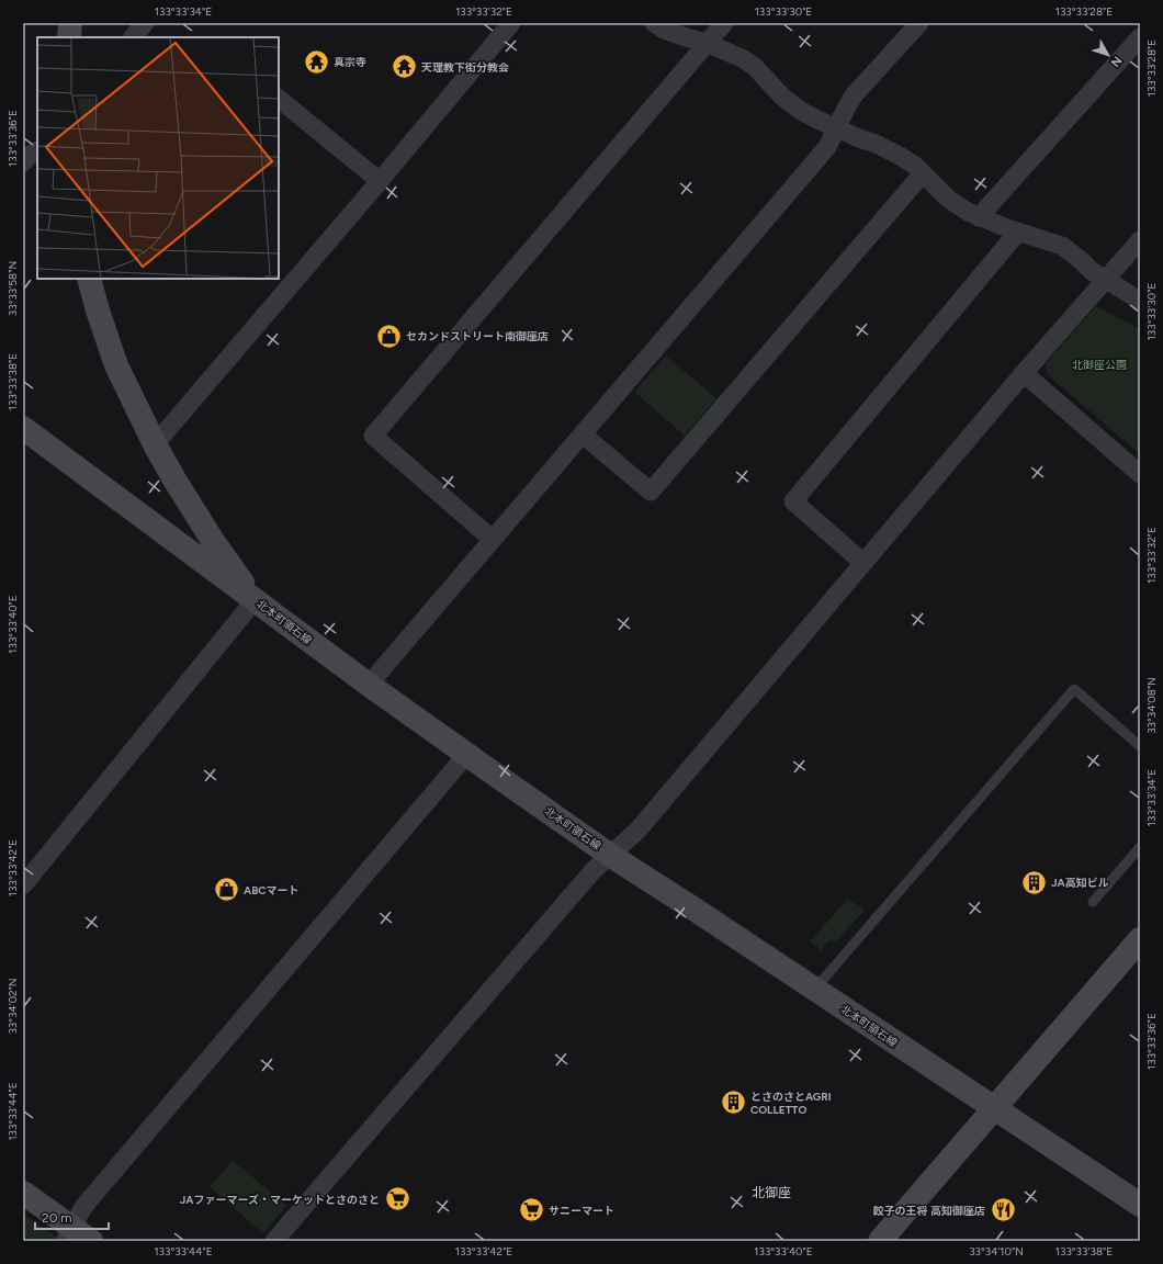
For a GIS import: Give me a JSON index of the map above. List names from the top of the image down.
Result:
{
  "streets": {
    "main road": ["北本町領石線"]
  },
  "districts": ["北御座"],
  "parks": ["北御座公園"],
  "places": {
    "temple": ["真宗寺", "天理教下街分教会"],
    "shop": ["セカンドストリート南御座店", "ABCマート"],
    "building": ["JA高知ビル", "とさのさとAGRI COLLETTO"],
    "supermarket": ["JAファーマーズ・マーケットとさのさと", "サニーマート"],
    "restaurant": ["餃子の王将 高知御座店"]
  },
  "scale_bar": "20 m",
  "north": "bottom right",
  "coordinates": [
    "133°33'34\"E",
    "133°33'32\"E",
    "133°33'30\"E",
    "133°33'28\"E",
    "133°33'36\"E",
    "33°33'58\"N",
    "133°33'38\"E",
    "133°33'40\"E",
    "33°34'08\"N",
    "133°33'42\"E",
    "33°34'02\"N",
    "133°33'44\"E",
    "33°34'10\"N"
  ]
}
